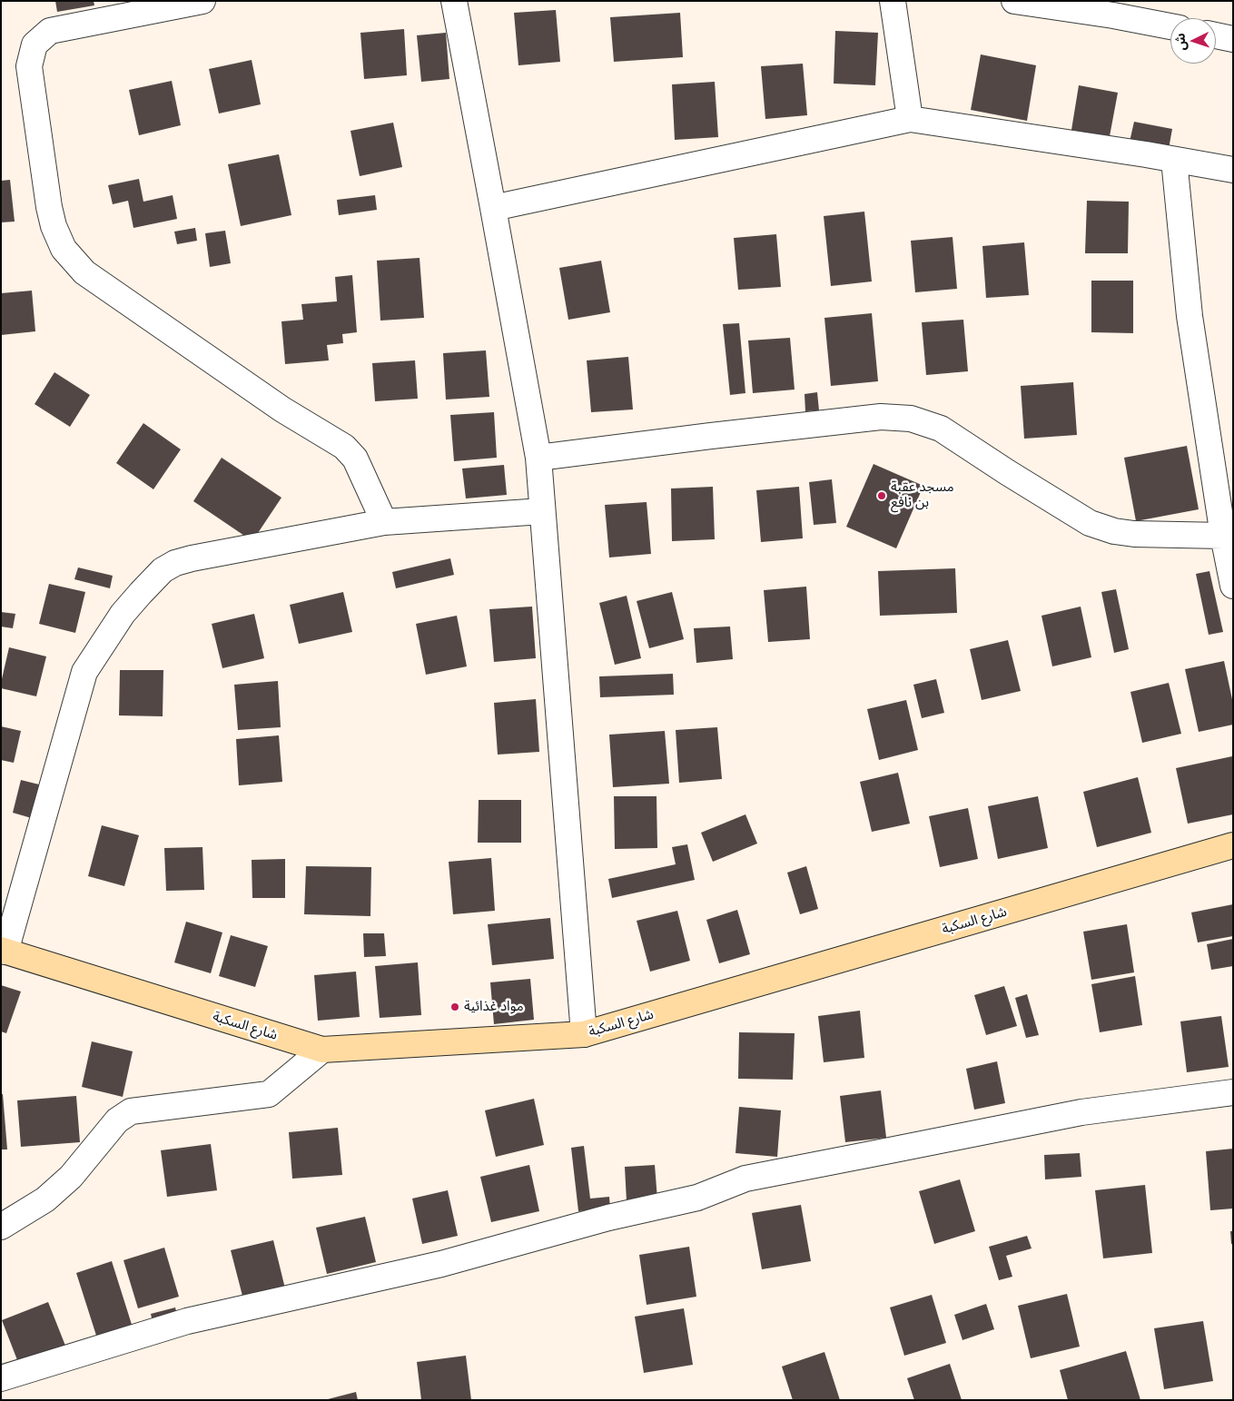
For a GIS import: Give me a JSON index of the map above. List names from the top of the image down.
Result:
{
  "streets": {
    "main road": ["شارع السكبة"]
  },
  "places": ["مسجد عقبة بن نافع", "مواد غذائية"],
  "north": "left"
}
